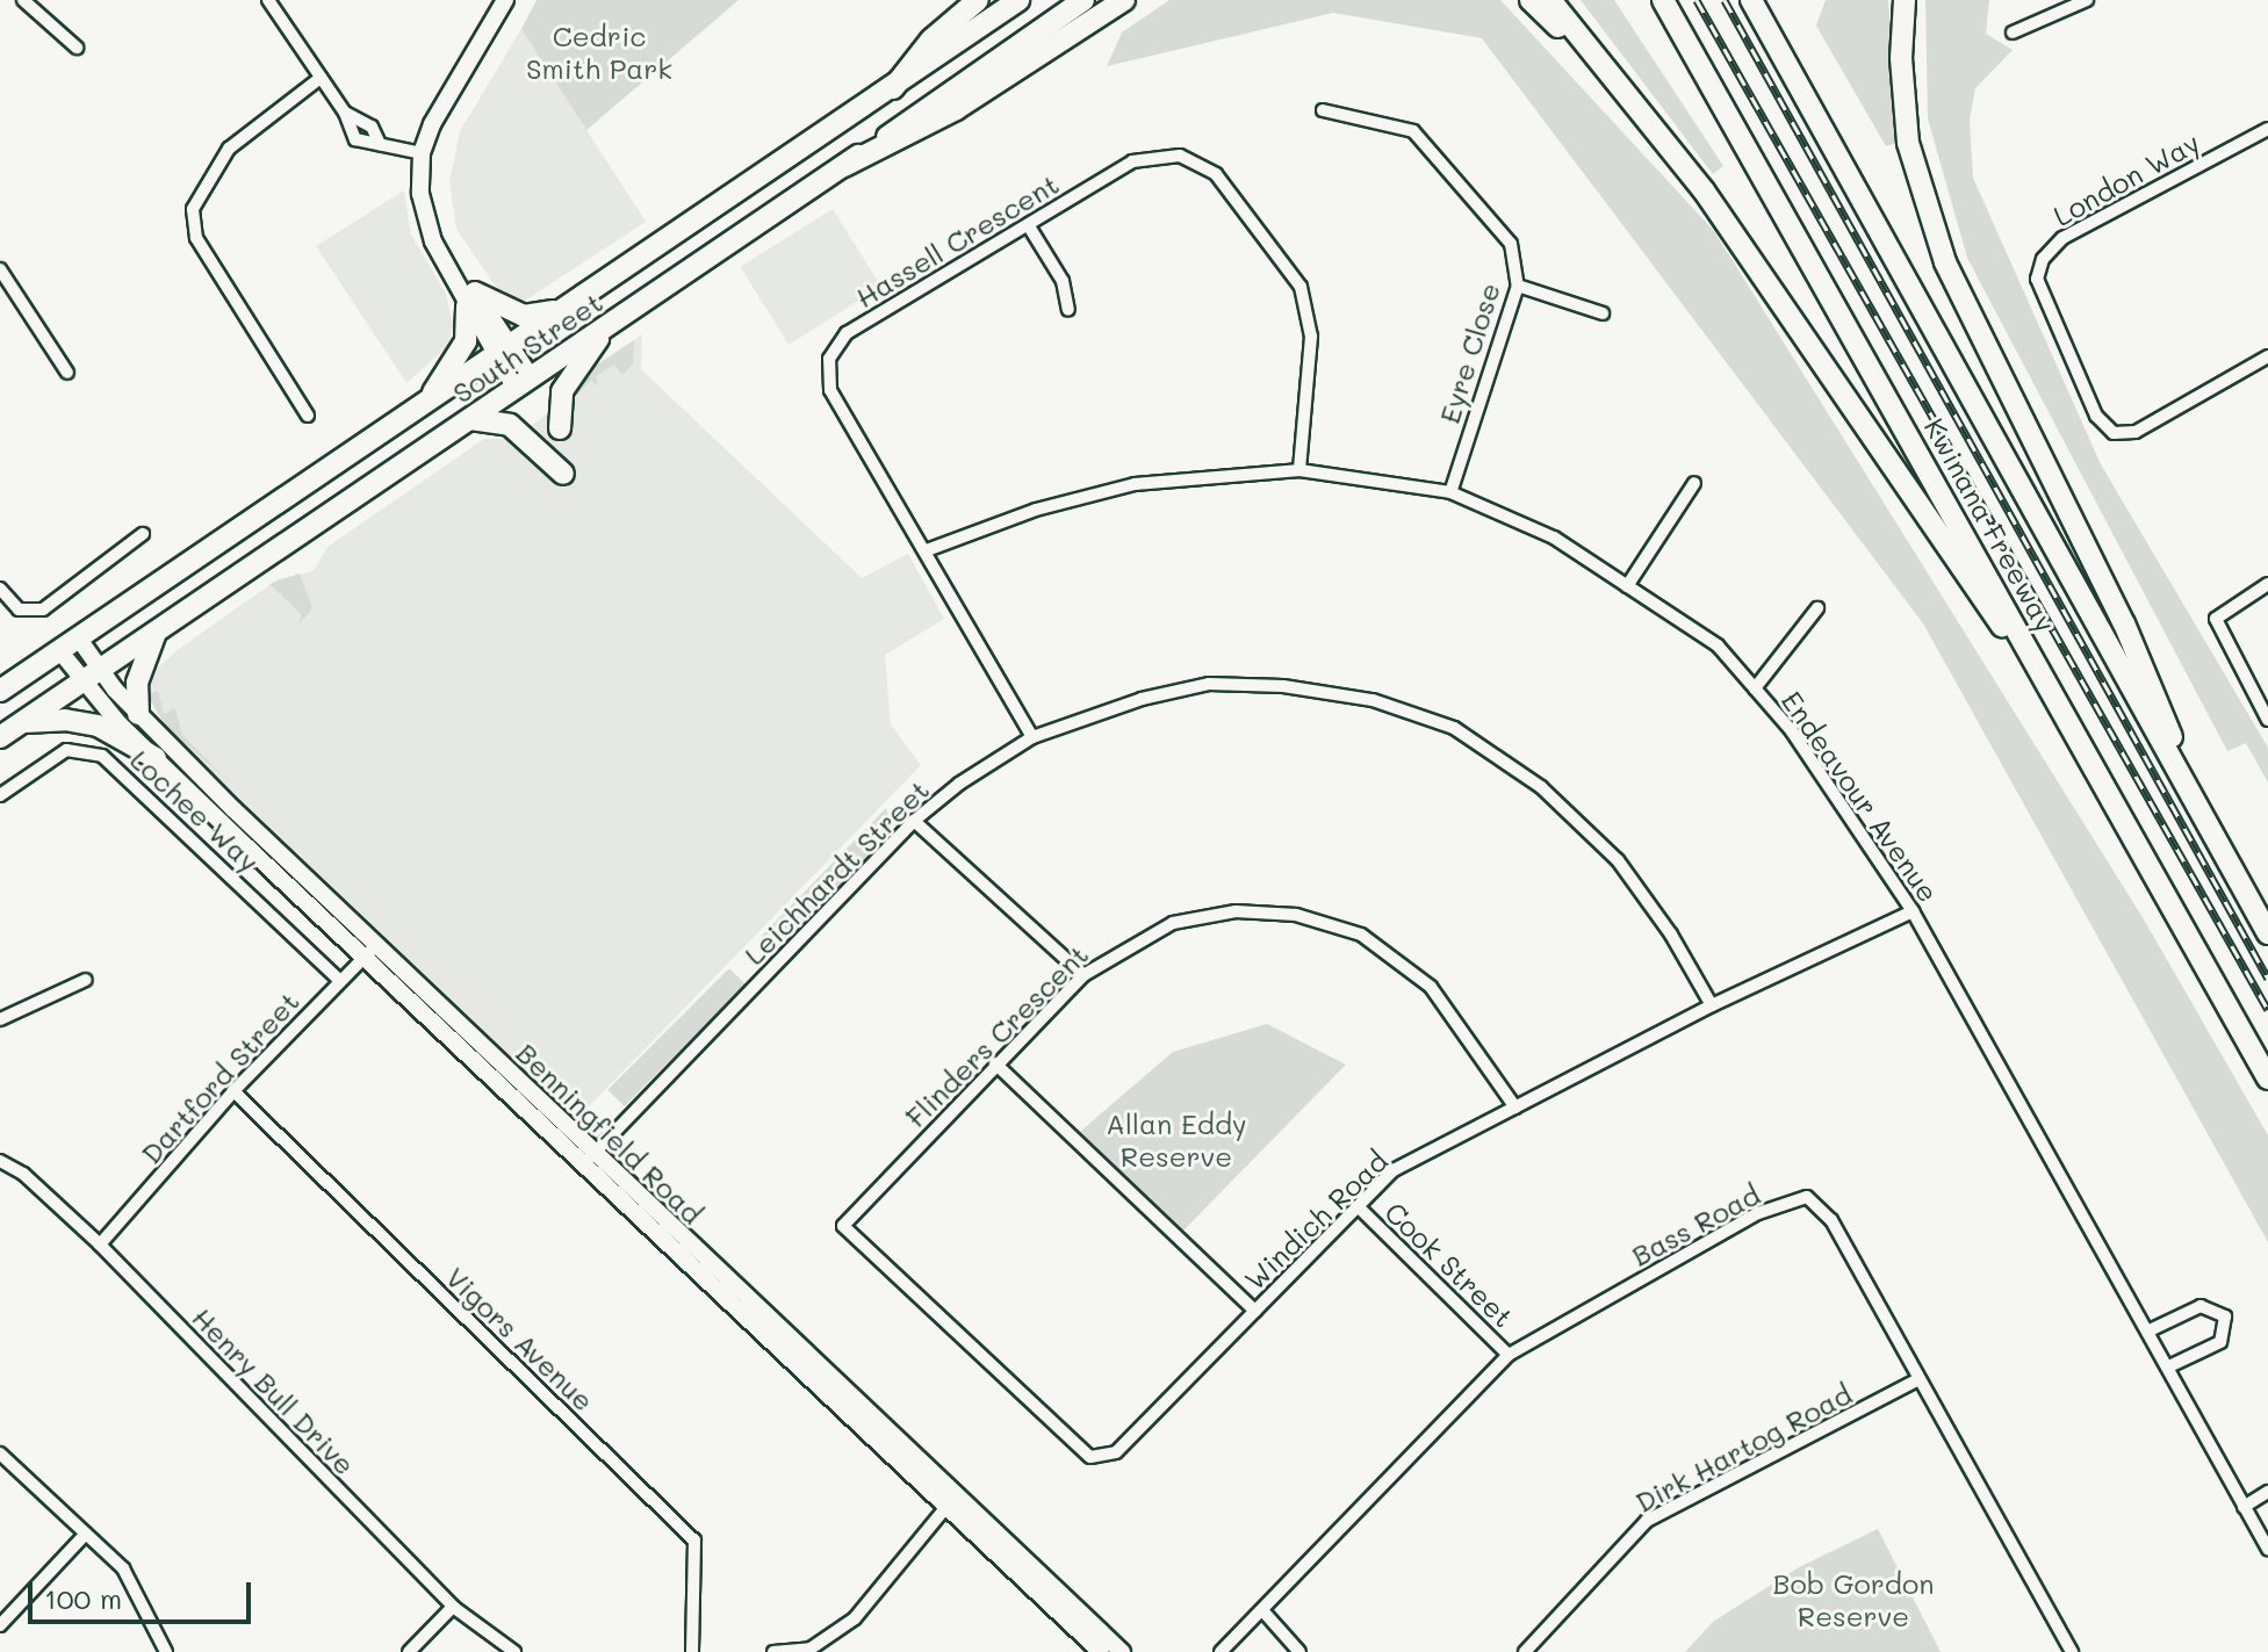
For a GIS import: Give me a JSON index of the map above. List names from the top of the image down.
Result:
{
  "streets": {
    "highway": ["South Street", "Kwinana Freeway"],
    "main road": ["Benningfield Road"],
    "street": [
      "London Way",
      "Hassell Crescent",
      "Eyre Close",
      "Endeavour Avenue",
      "Lochee Way",
      "Leichhardt Street",
      "Flinders Crescent",
      "Dartford Street",
      "Windich Road",
      "Bass Road",
      "Cook Street",
      "Vigors Avenue",
      "Henry Bull Drive",
      "Dirk Hartog Road"
    ]
  },
  "crossings": [
    ["Hassell Crescent", "Endeavour Avenue"],
    ["Hassell Crescent", "Leichhardt Street"],
    ["South Street", "Benningfield Road"],
    ["Eyre Close", "Endeavour Avenue"],
    ["Endeavour Avenue", "Windich Road"],
    ["Lochee Way", "Dartford Street"],
    ["Leichhardt Street", "Benningfield Road"],
    ["Leichhardt Street", "Windich Road"],
    ["Flinders Crescent", "Windich Road"],
    ["Dartford Street", "Benningfield Road"],
    ["Dartford Street", "Vigors Avenue"],
    ["Dartford Street", "Henry Bull Drive"],
    ["Windich Road", "Cook Street"],
    ["Bass Road", "Cook Street"],
    ["Bass Road", "Dirk Hartog Road"]
  ],
  "parks": ["Cedric Smith Park", "Allan Eddy Reserve", "Bob Gordon Reserve"],
  "scale_bar": "100 m"
}
